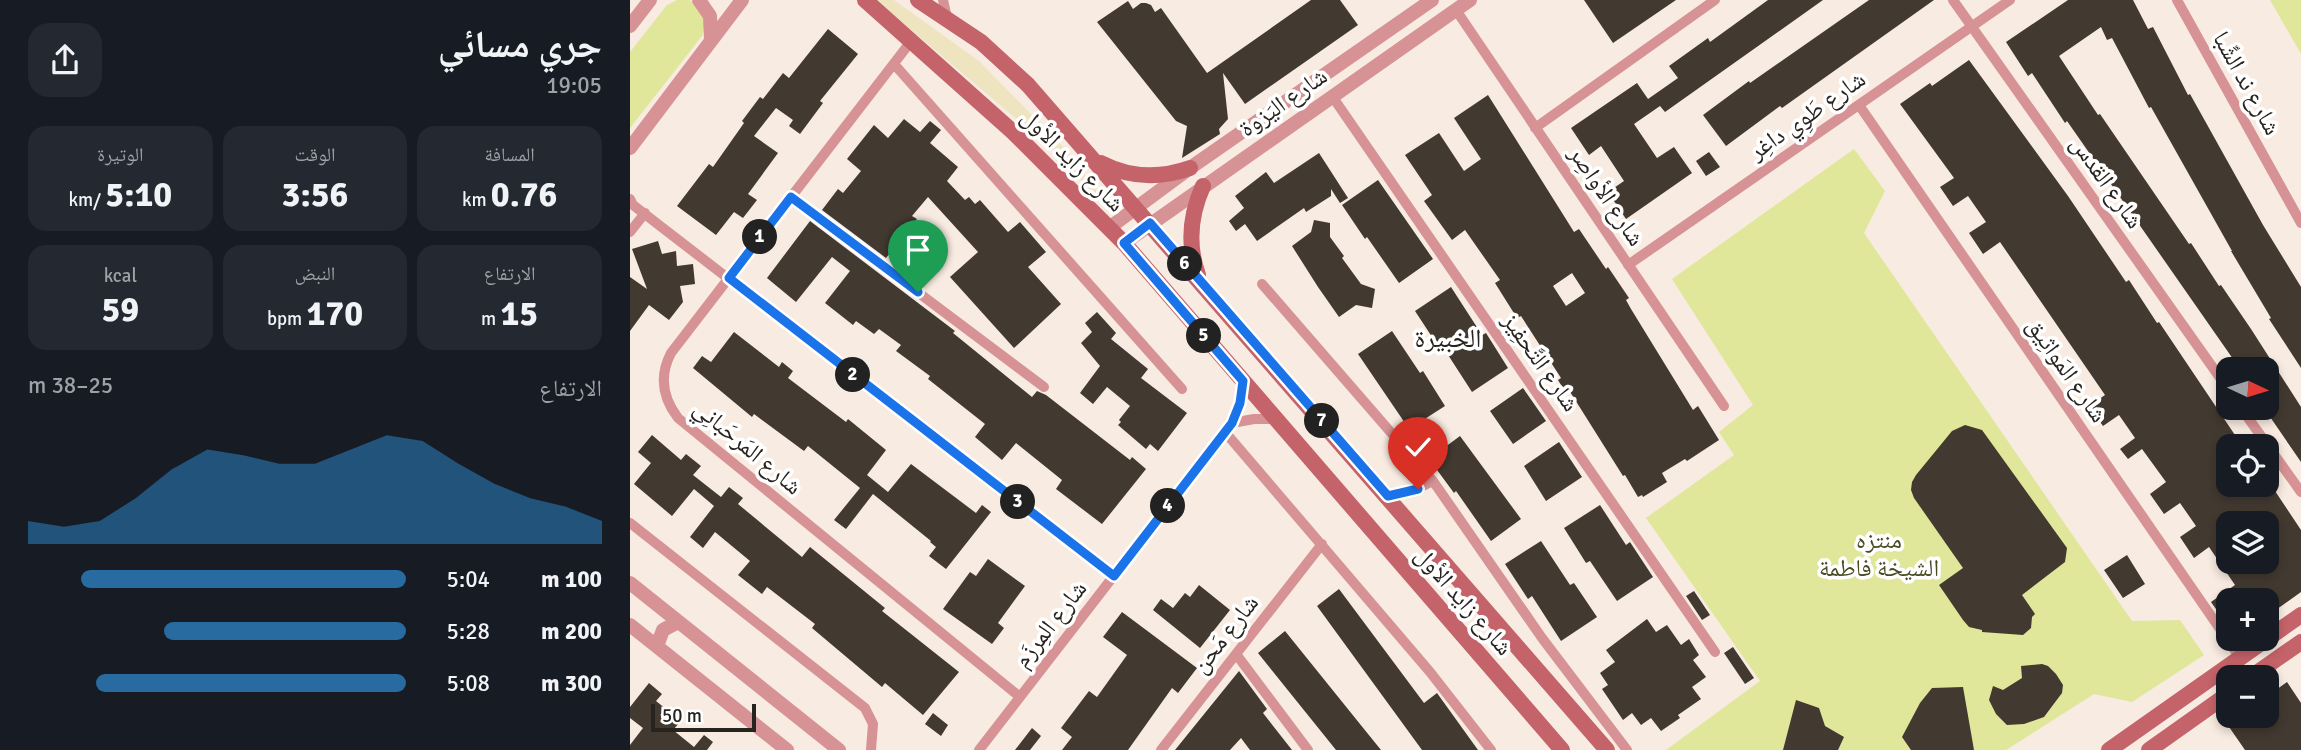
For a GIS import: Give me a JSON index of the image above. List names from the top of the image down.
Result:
{
  "streets": {
    "main road": ["شارع زايد الأول"],
    "street": [
      "شارع ند الشِّبا",
      "شارع اليَزوة",
      "شارع طَوِي داغِر",
      "شارع القدس",
      "شارع الأواصِر",
      "شارع التَّحفِيز",
      "شارع المَواثِيق",
      "شارع المَرحَبانِي",
      "شارع المِرزَم",
      "شارع مَحن"
    ]
  },
  "crossings": [
    ["شارع اليَزوة", "شارع زايد الأول"],
    ["شارع اليَزوة", "شارع الأواصِر"],
    ["شارع اليَزوة", "شارع التَّحفِيز"],
    ["شارع طَوِي داغِر", "شارع القدس"],
    ["شارع طَوِي داغِر", "شارع الأواصِر"],
    ["شارع طَوِي داغِر", "شارع المَواثِيق"],
    ["شارع زايد الأول", "شارع المَرحَبانِي"],
    ["شارع زايد الأول", "شارع المِرزَم"],
    ["شارع المَرحَبانِي", "شارع المِرزَم"]
  ],
  "districts": ["الخبيرة"],
  "parks": ["منتزه الشيخة فاطمة"],
  "scale_bar": "50 m",
  "north": "right",
  "page": {
    "heading": ["جري مسائي", "19:05"],
    "stats": [
      ["المسافة", "0.76 km"],
      ["الوقت", "3:56"],
      ["الوتيرة", "5:10 /km"],
      ["الارتفاع", "15 m"],
      ["النبض", "170 bpm"],
      ["kcal", "59"]
    ],
    "pins": [
      "1",
      "6",
      "5",
      "2",
      "7",
      "3",
      "4"
    ],
    "map_buttons": ["+", "−"],
    "chart": ["الارتفاع", "25–38 m"],
    "list": [
      {
        "name": "100 m",
        "note": "5:04"
      },
      {
        "name": "200 m",
        "note": "5:28"
      },
      {
        "name": "300 m",
        "note": "5:08"
      }
    ],
    "scale": "50 m"
  }
}
